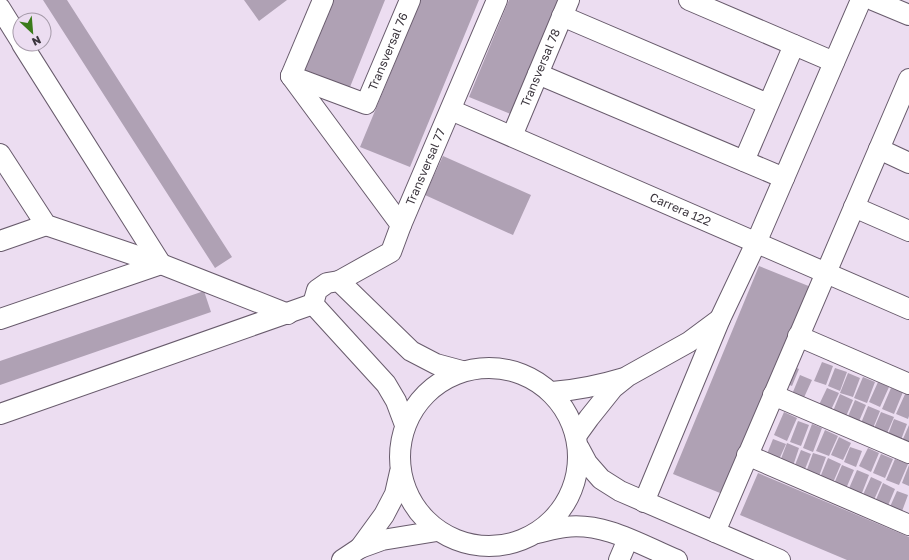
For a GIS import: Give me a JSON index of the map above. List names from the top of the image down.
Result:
{
  "streets": {
    "street": [
      "Transversal 76",
      "Transversal 78",
      "Transversal 77",
      "Carrera 122"
    ]
  },
  "crossings": [
    ["Transversal 78", "Carrera 122"],
    ["Transversal 77", "Carrera 122"]
  ],
  "north": "bottom right"
}
